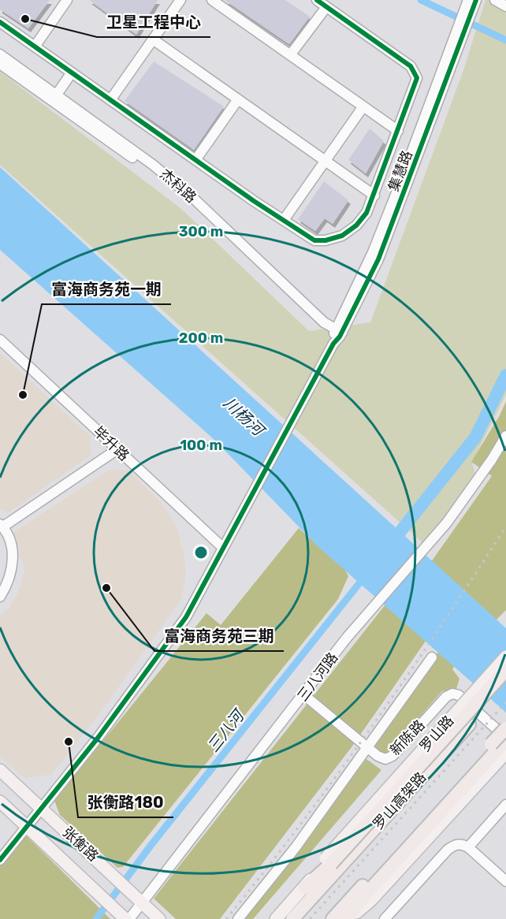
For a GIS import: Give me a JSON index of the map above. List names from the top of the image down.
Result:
{
  "streets": {
    "highway": ["罗山高架路"],
    "main road": ["罗山路", "张衡路"],
    "street": [
      "集慧路",
      "杰科路",
      "毕升路",
      "三八河路",
      "新陈路"
    ]
  },
  "crossings": [
    ["集慧路", "杰科路"],
    ["集慧路", "毕升路"],
    ["集慧路", "张衡路"],
    ["三八河路", "新陈路"],
    ["三八河路", "张衡路"]
  ],
  "water": ["川杨河", "三八河"],
  "places": [
    "卫星工程中心",
    "富海商务苑一期",
    "富海商务苑三期",
    "张衡路180"
  ],
  "rings": ["300 m", "200 m", "100 m"]
}
